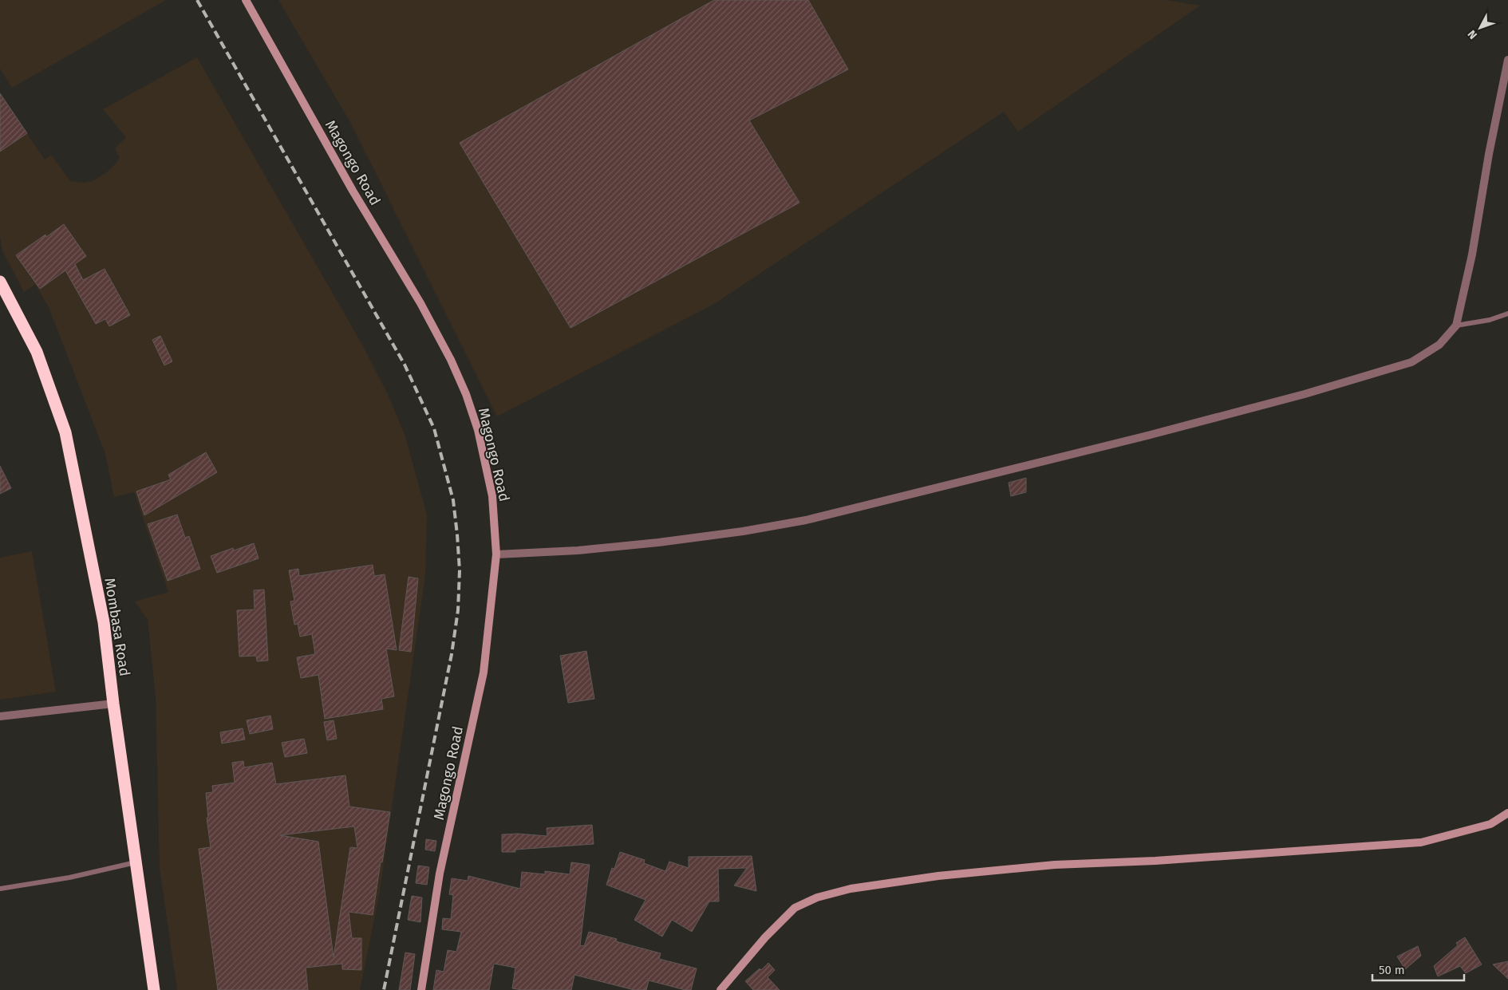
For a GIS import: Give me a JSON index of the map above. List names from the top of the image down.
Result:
{
  "streets": {
    "highway": ["Mombasa Road"],
    "street": ["Magongo Road"]
  },
  "scale_bar": "50 m",
  "north": "bottom left"
}
